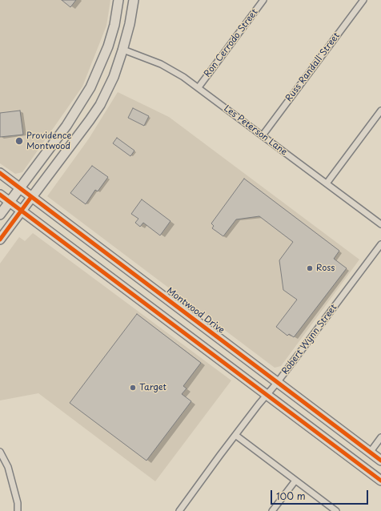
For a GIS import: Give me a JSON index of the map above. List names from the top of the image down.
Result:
{
  "streets": {
    "main road": ["Montwood Drive"],
    "street": [
      "Ron Cerrodo Street",
      "Russ Randall Street",
      "Les Peterson Lane",
      "Robert Wynn Street"
    ]
  },
  "crossings": [
    ["Ron Cerrodo Street", "Les Peterson Lane"],
    ["Russ Randall Street", "Les Peterson Lane"],
    ["Montwood Drive", "Robert Wynn Street"]
  ],
  "places": ["Providence Montwood", "Ross", "Target"],
  "scale_bar": "100 m"
}
